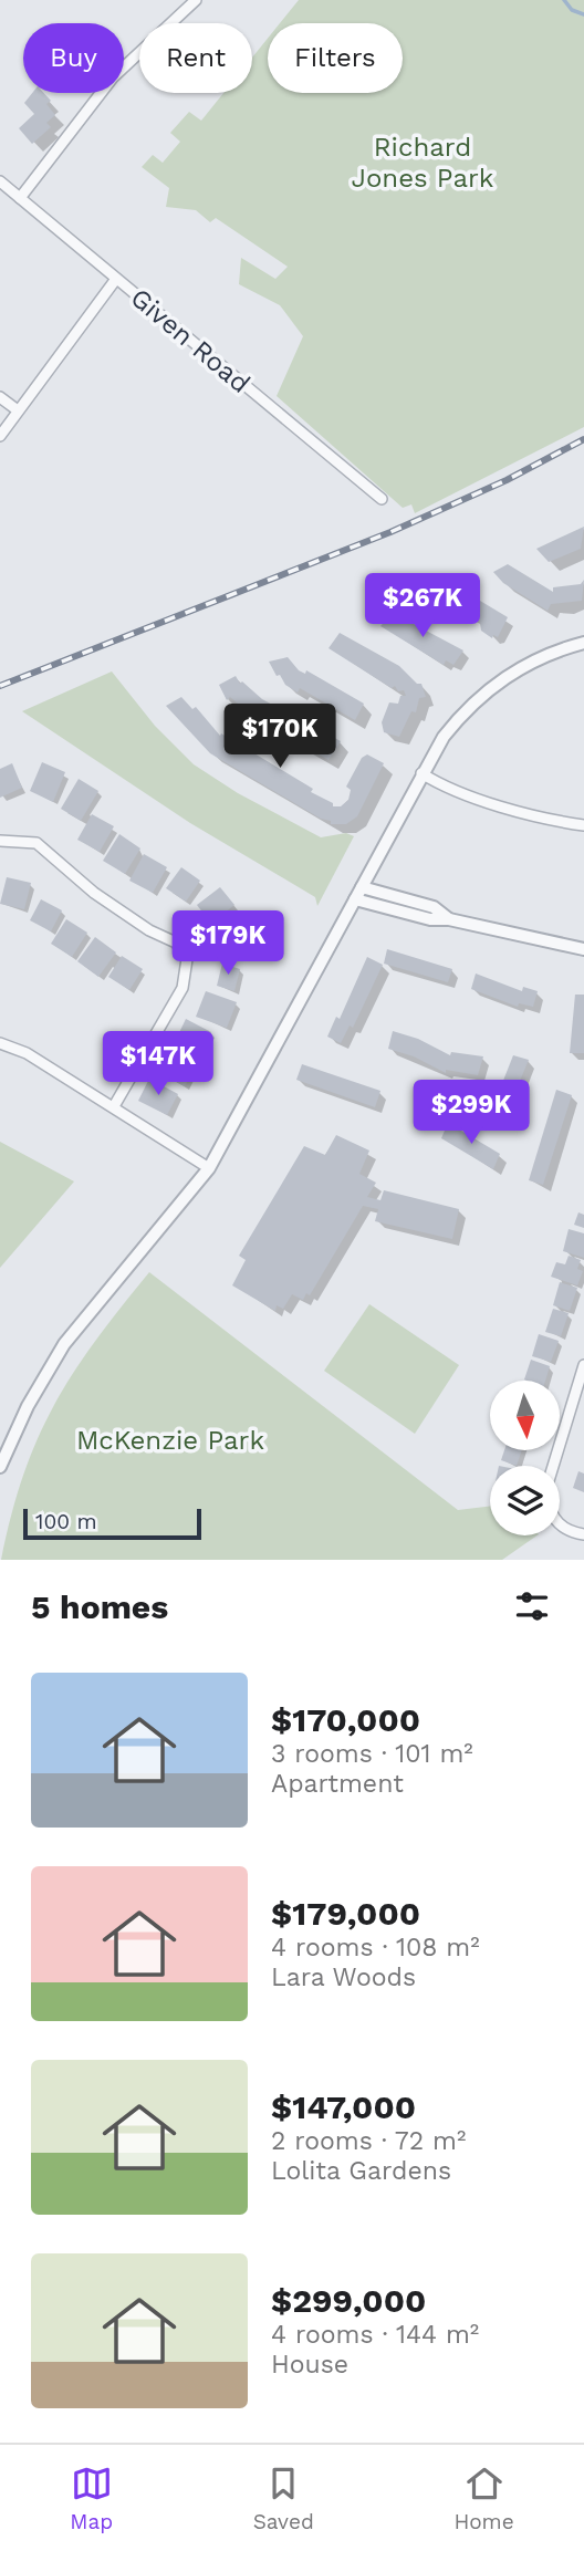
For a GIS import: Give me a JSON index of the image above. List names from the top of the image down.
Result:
{
  "streets": {
    "street": ["Given Road"]
  },
  "parks": ["Richard Jones Park", "McKenzie Park"],
  "scale_bar": "100 m",
  "north": "bottom",
  "page": {
    "chip": ["Buy", "Rent", "Filters"],
    "price": [
      "$267K",
      "$170K",
      "$179K",
      "$147K",
      "$299K"
    ],
    "scale": "100 m",
    "heading": "5 homes",
    "list": [
      {
        "name": "$170,000",
        "note": "3 rooms · 101 m² · Apartment"
      },
      {
        "name": "$179,000",
        "note": "4 rooms · 108 m² · Lara Woods"
      },
      {
        "name": "$147,000",
        "note": "2 rooms · 72 m² · Lolita Gardens"
      },
      {
        "name": "$299,000",
        "note": "4 rooms · 144 m² · House"
      }
    ],
    "tabs": ["Map", "Saved", "Home"]
  }
}
